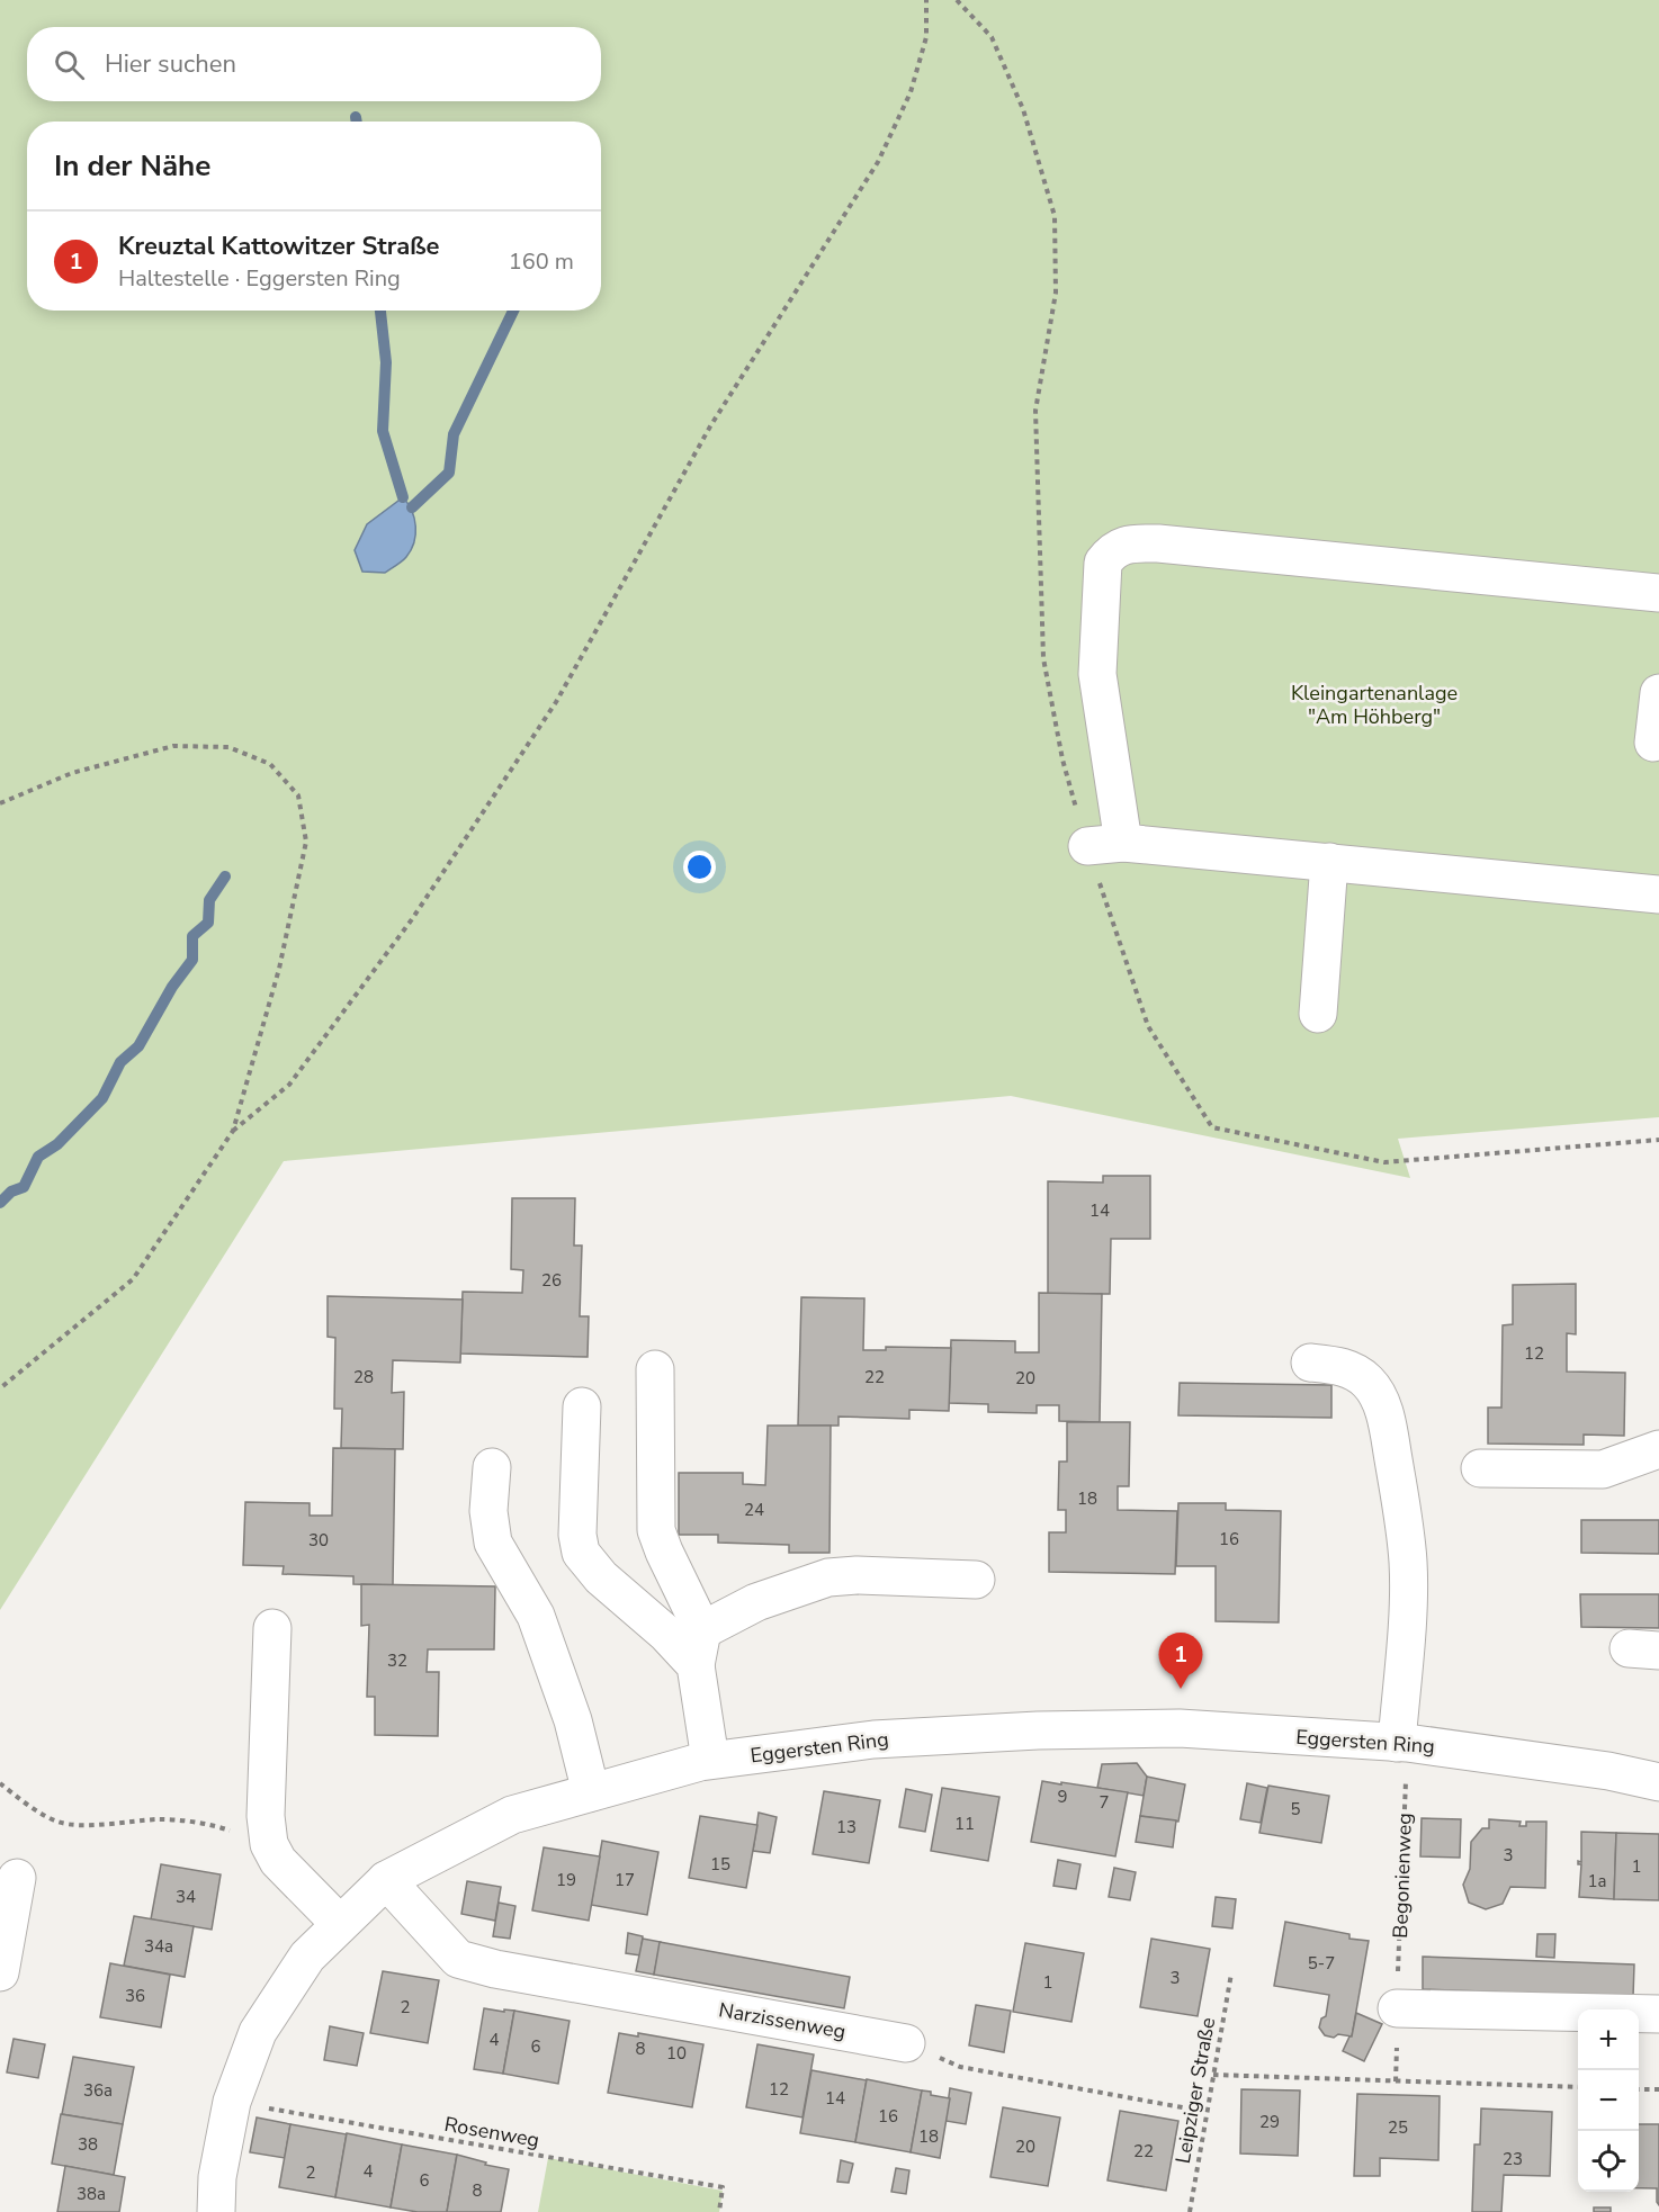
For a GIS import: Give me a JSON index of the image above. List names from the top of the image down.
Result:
{
  "streets": {
    "street": ["Eggersten Ring", "Narzissenweg"],
    "path": ["Begonienweg", "Leipziger Straße", "Rosenweg"]
  },
  "crossings": [
    ["Eggersten Ring", "Begonienweg"],
    ["Eggersten Ring", "Narzissenweg"],
    ["Eggersten Ring", "Rosenweg"]
  ],
  "parks": ["Kleingartenanlage \"Am Höhberg\""],
  "house_numbers": [
    "14",
    "26",
    "12",
    "28",
    "22",
    "20",
    "18",
    "24",
    "16",
    "30",
    "32",
    "9",
    "7",
    "5",
    "11",
    "13",
    "3",
    "15",
    "1",
    "19",
    "17",
    "1a",
    "34",
    "34a",
    "5-7",
    "3",
    "1",
    "36",
    "2",
    "4",
    "6",
    "8",
    "10",
    "12",
    "36a",
    "14",
    "16",
    "29",
    "25",
    "18",
    "38",
    "20",
    "22",
    "23",
    "4",
    "2",
    "6",
    "8",
    "38a"
  ],
  "page": {
    "search": "Hier suchen",
    "heading": "In der Nähe",
    "list": [
      {
        "mark": "1",
        "name": "Kreuztal Kattowitzer Straße",
        "note": "Haltestelle · Eggersten Ring",
        "value": "160 m"
      }
    ],
    "pins": "1",
    "map_buttons": ["+", "−"]
  }
}
